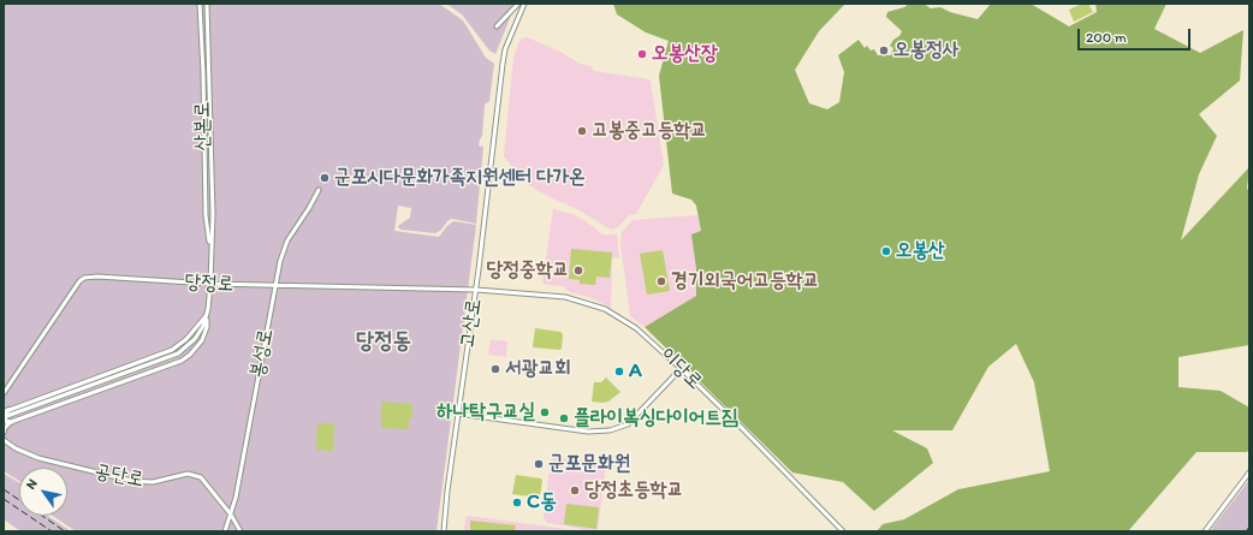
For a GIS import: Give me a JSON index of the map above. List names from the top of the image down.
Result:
{
  "streets": {
    "street": [
      "산본로",
      "당정로",
      "고산로",
      "봉성로",
      "이당로",
      "공단로"
    ]
  },
  "crossings": [
    ["산본로", "당정로"],
    ["당정로", "고산로"],
    ["당정로", "봉성로"],
    ["당정로", "이당로"],
    ["고산로", "이당로"],
    ["봉성로", "공단로"]
  ],
  "districts": ["당정동"],
  "places": [
    "오봉정사",
    "오봉산장",
    "고봉중고등학교",
    "군포시다문화가족지원센터 다가온",
    "오봉산",
    "당정중학교",
    "경기외국어고등학교",
    "서광교회",
    "A",
    "하나탁구교실",
    "플라이복싱다이어트짐",
    "군포문화원",
    "당정초등학교",
    "C동"
  ],
  "scale_bar": "200 m",
  "north": "top left"
}
